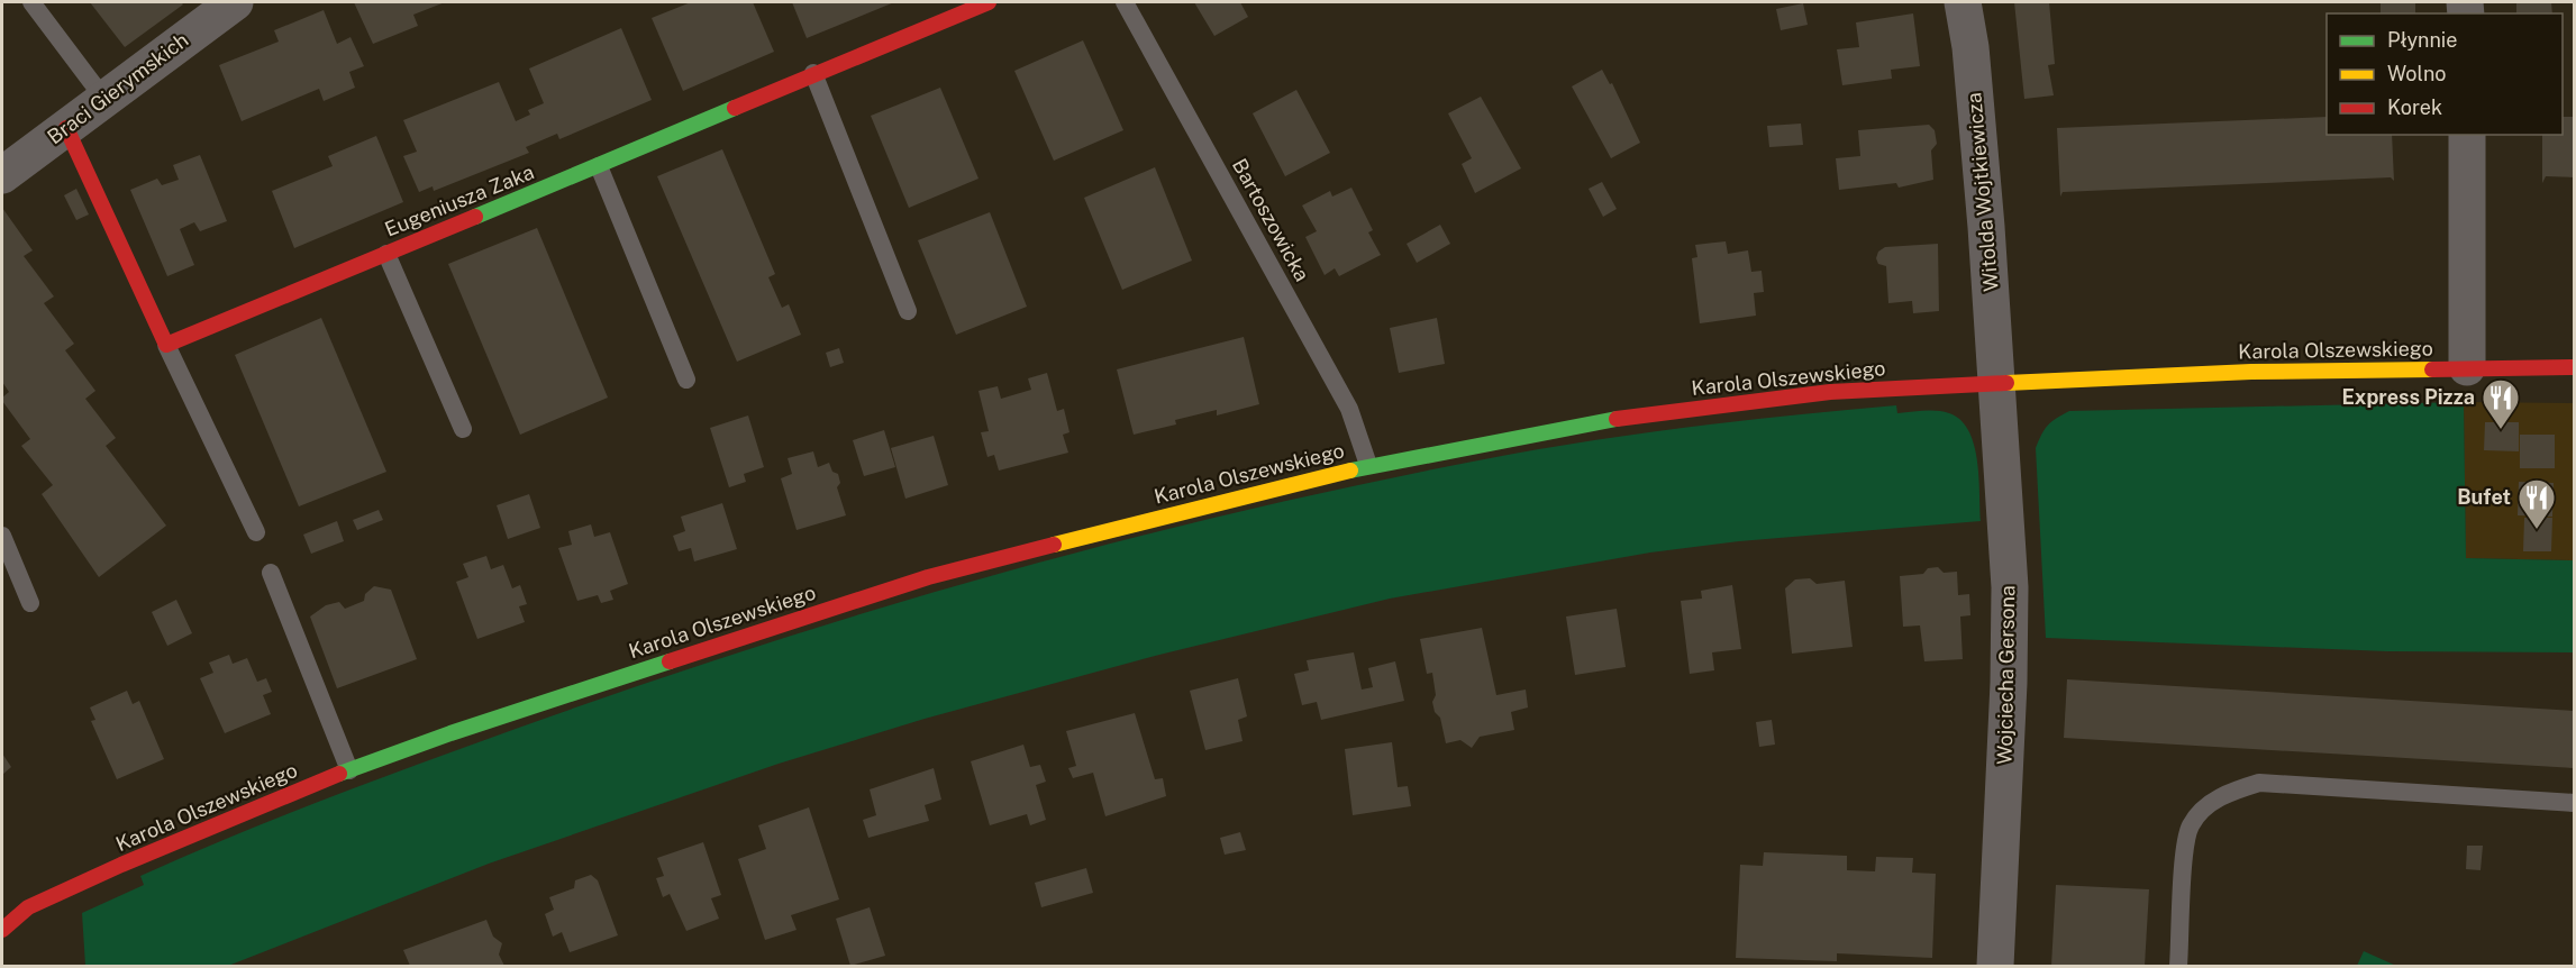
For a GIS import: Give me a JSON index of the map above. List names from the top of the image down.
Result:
{
  "streets": {
    "street": [
      "Braci Gierymskich",
      "Witolda Wojtkiewicza",
      "Eugeniusza Zaka",
      "Karola Olszewskiego",
      "Wojciecha Gersona"
    ],
    "lane": ["Bartoszowicka"]
  },
  "crossings": [
    ["Witolda Wojtkiewicza", "Karola Olszewskiego"],
    ["Witolda Wojtkiewicza", "Wojciecha Gersona"],
    ["Bartoszowicka", "Karola Olszewskiego"],
    ["Karola Olszewskiego", "Wojciecha Gersona"]
  ],
  "places": {
    "restaurant": ["Express Pizza", "Bufet"]
  },
  "legend": ["Płynnie", "Wolno", "Korek"]
}
